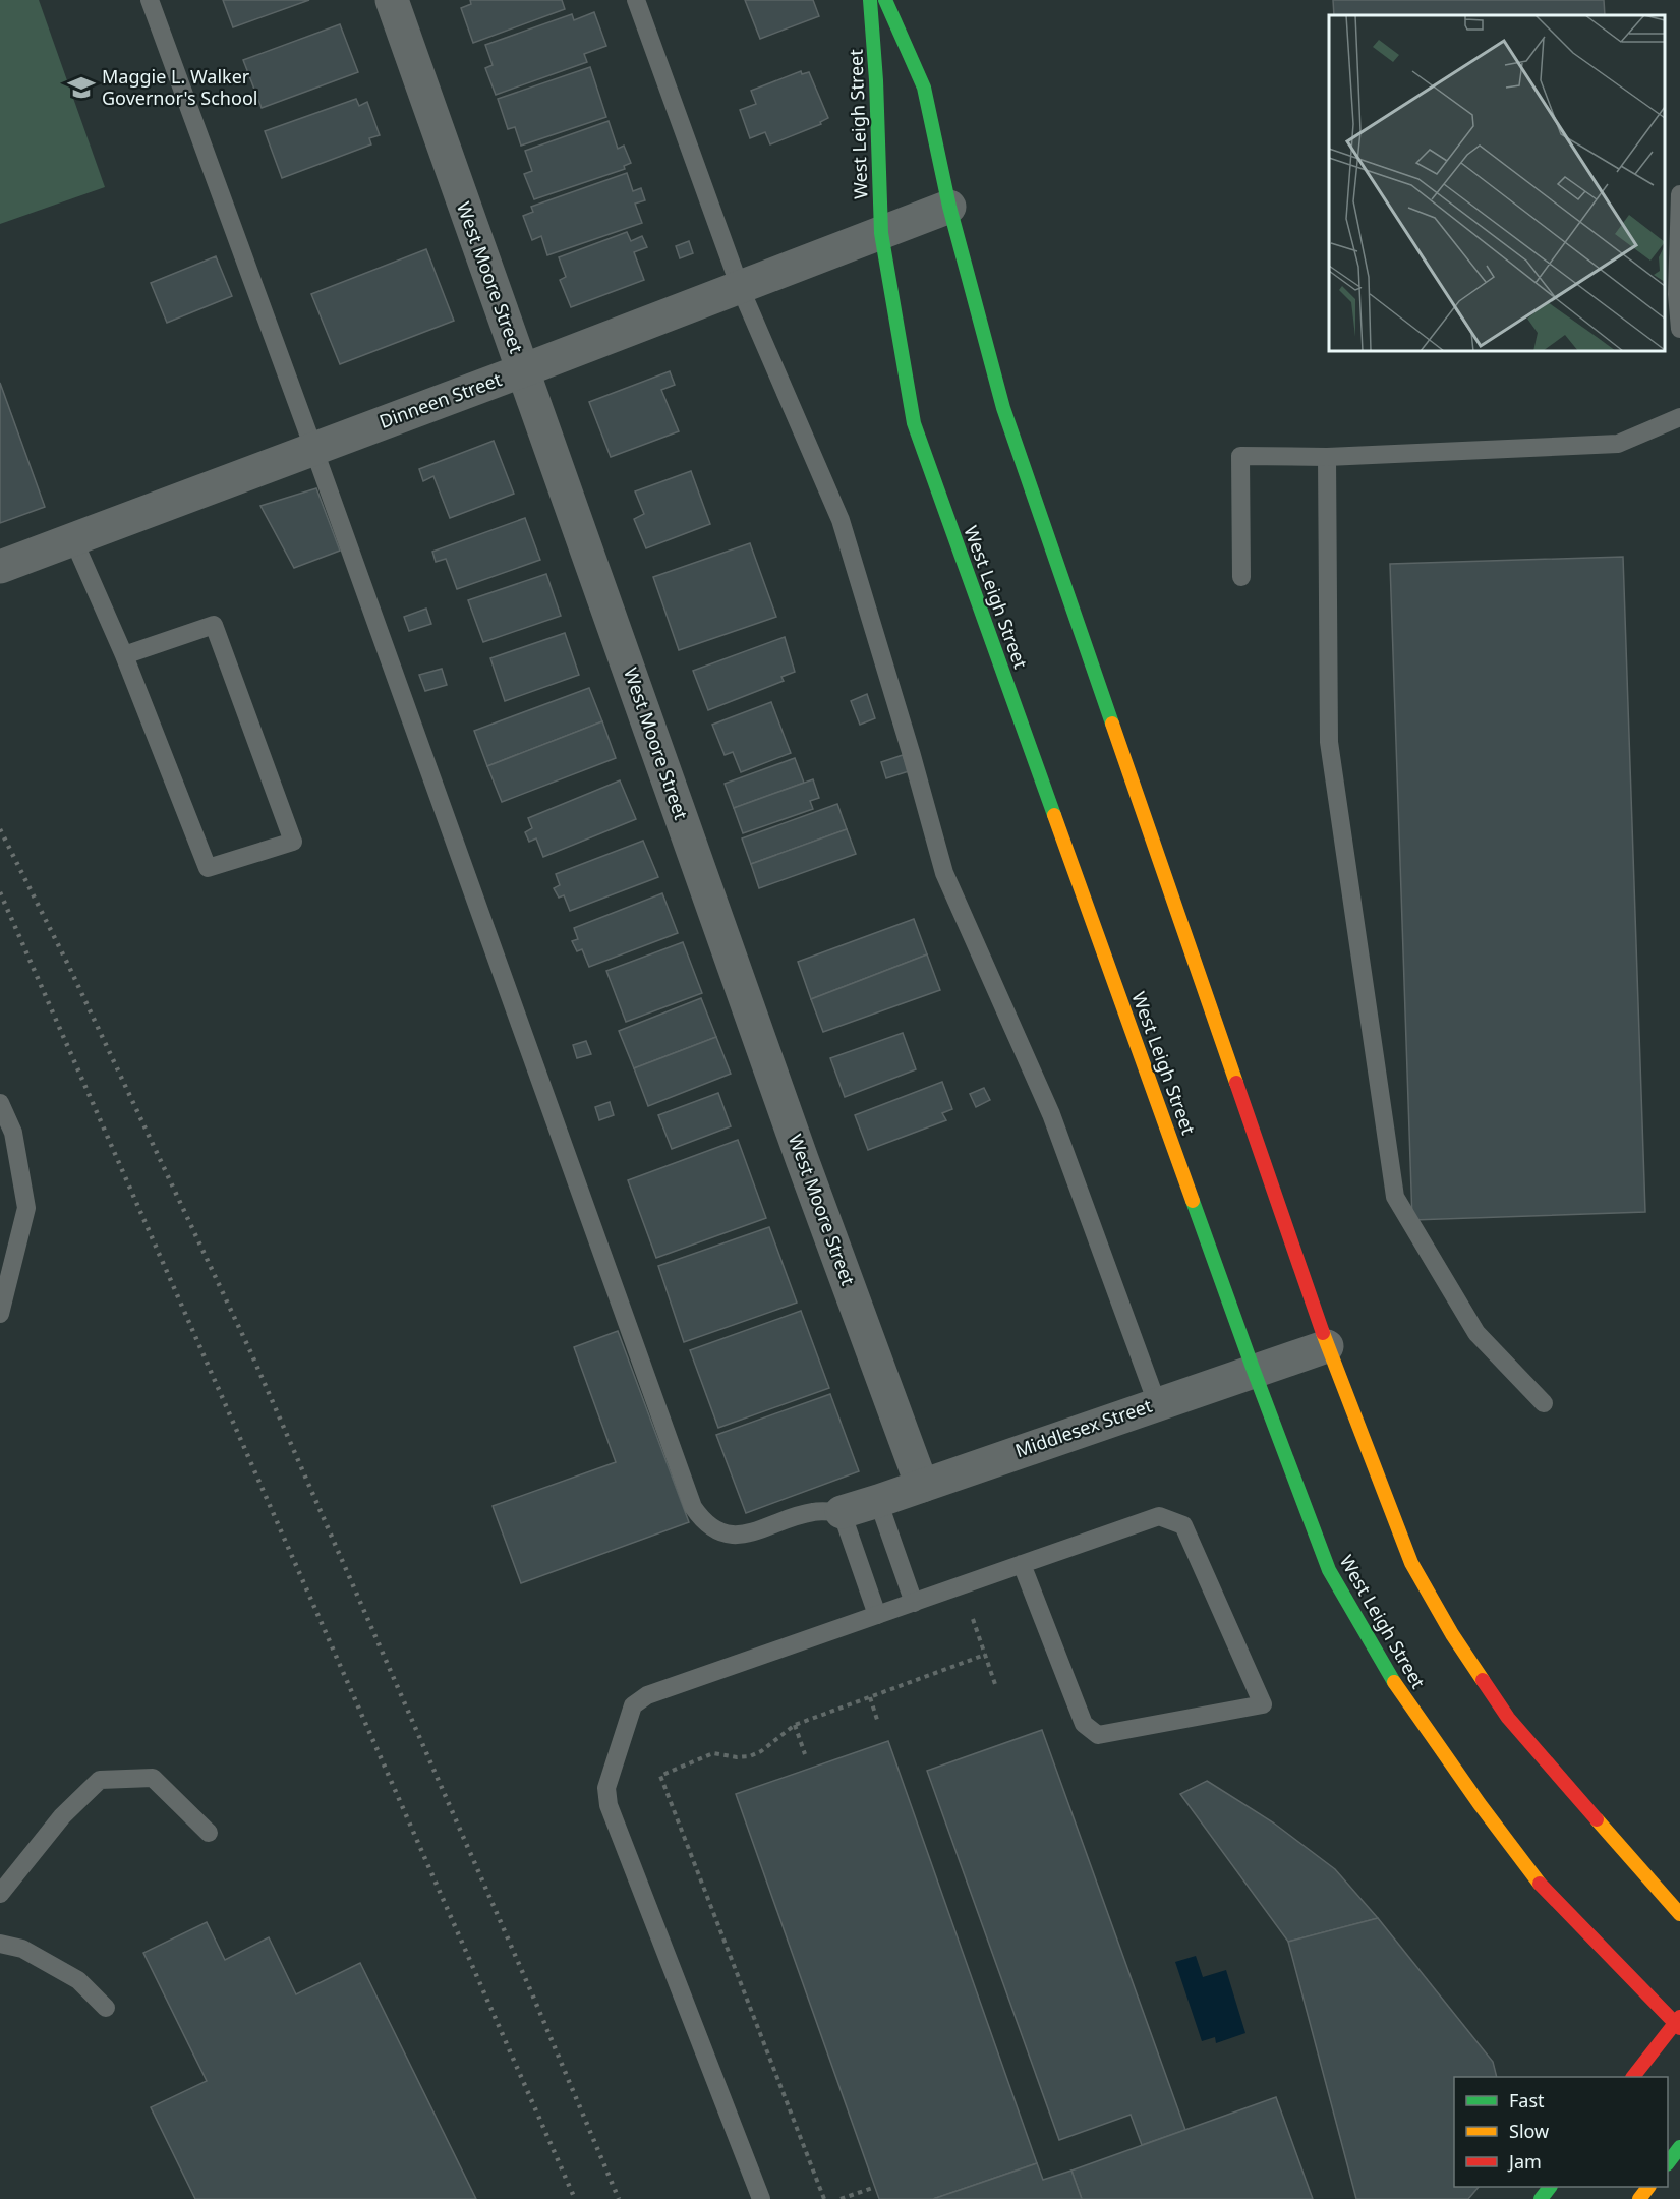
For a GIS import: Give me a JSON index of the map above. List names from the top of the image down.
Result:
{
  "streets": {
    "street": [
      "West Leigh Street",
      "West Moore Street",
      "Dinneen Street",
      "Middlesex Street"
    ]
  },
  "crossings": [
    ["West Leigh Street", "Dinneen Street"],
    ["West Leigh Street", "Middlesex Street"],
    ["West Moore Street", "Dinneen Street"],
    ["West Moore Street", "Middlesex Street"]
  ],
  "places": {
    "school or university": ["Maggie L. Walker Governor's School"]
  },
  "legend": ["Fast", "Slow", "Jam"]
}
